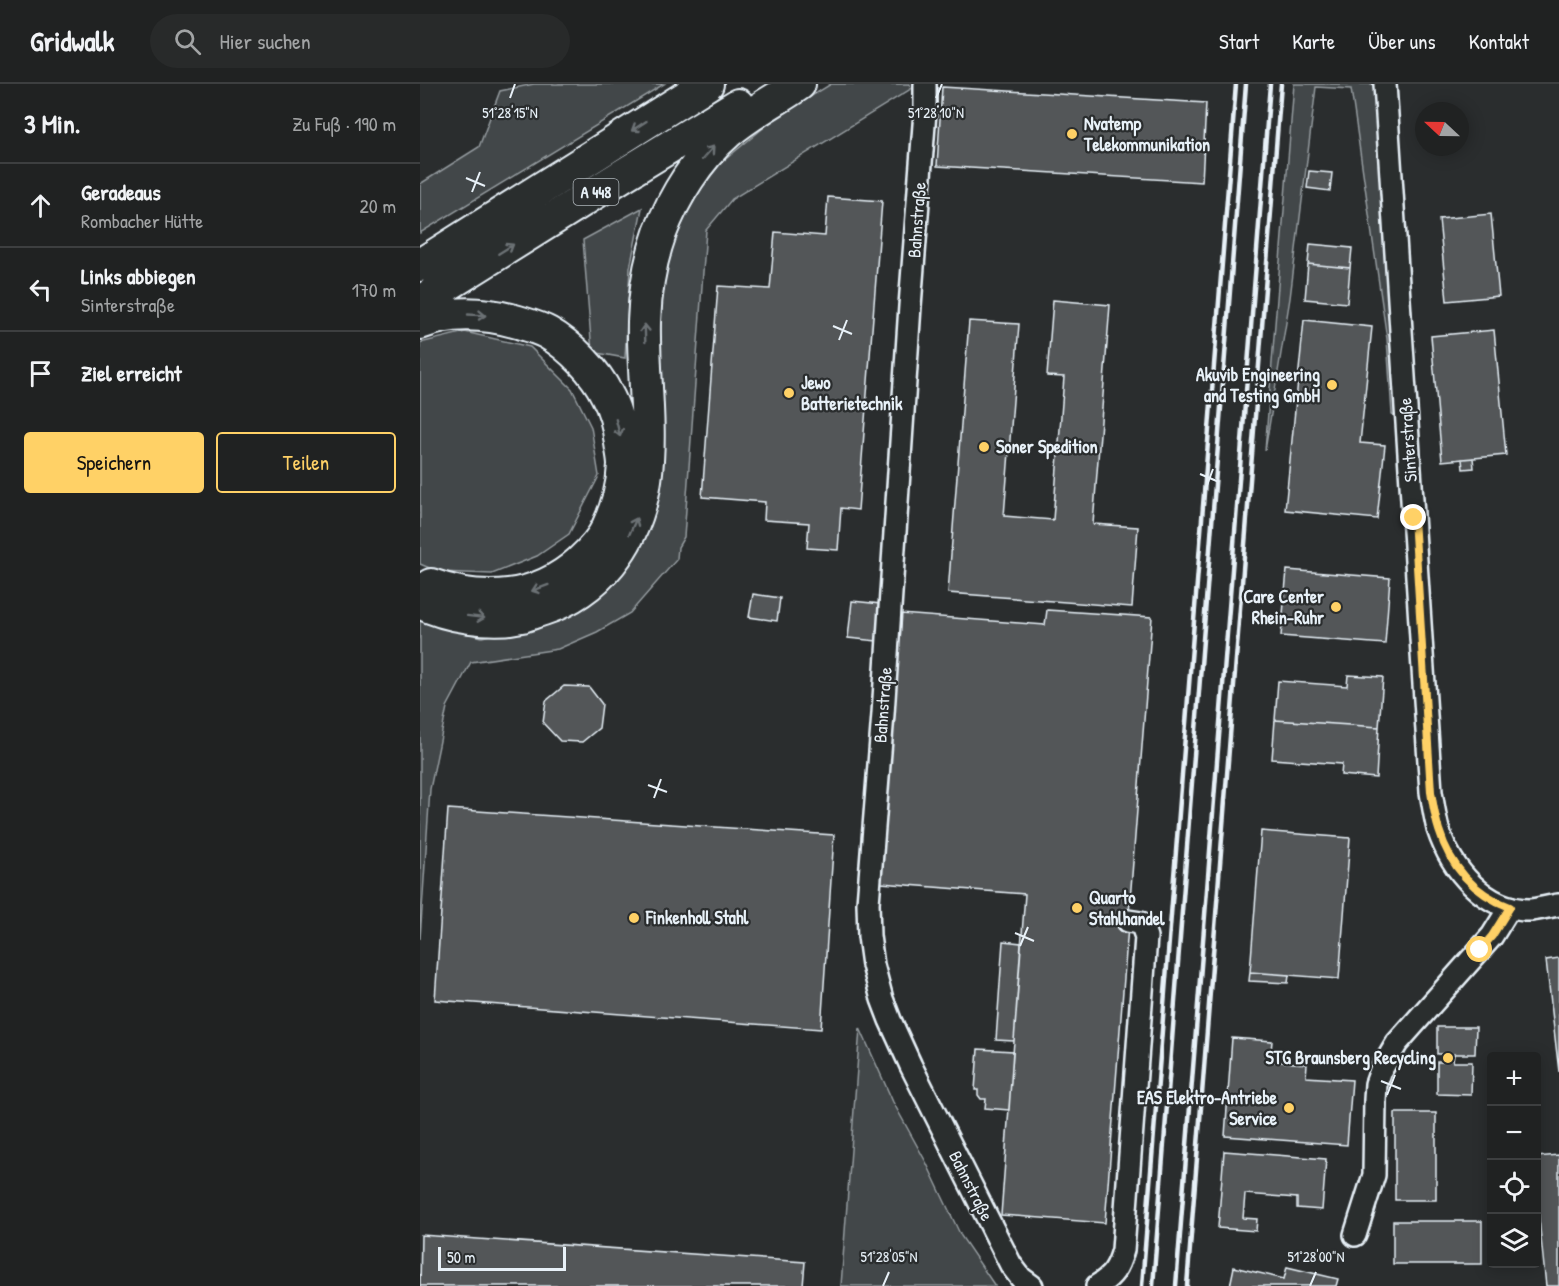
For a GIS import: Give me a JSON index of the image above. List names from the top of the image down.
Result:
{
  "streets": {
    "highway": ["A 448"],
    "street": ["Bahnstraße", "Sinterstraße"]
  },
  "places": [
    "Nvatemp Telekommunikation",
    "Akuvib Engineering and Testing GmbH",
    "Jewo Batterietechnik",
    "Soner Spedition",
    "Care Center Rhein-Ruhr",
    "Quarto Stahlhandel",
    "Finkenholl Stahl",
    "STG Braunsberg Recycling",
    "EAS Elektro-Antriebe Service"
  ],
  "scale_bar": "50 m",
  "north": "left",
  "page": {
    "header": "Gridwalk",
    "search": "Hier suchen",
    "nav": [
      "Start",
      "Karte",
      "Über uns",
      "Kontakt"
    ],
    "heading": ["3 Min.", "Zu Fuß · 190 m"],
    "list": [
      ["Geradeaus", "Rombacher Hütte", "20 m"],
      ["Links abbiegen", "Sinterstraße", "170 m"],
      "Ziel erreicht"
    ],
    "buttons": ["Speichern", "Teilen"],
    "map_buttons": ["+", "−"],
    "scale": "50 m"
  },
  "coordinates": [
    "51°28'15\"N",
    "51°28'10\"N",
    "51°28'05\"N",
    "51°28'00\"N"
  ]
}
